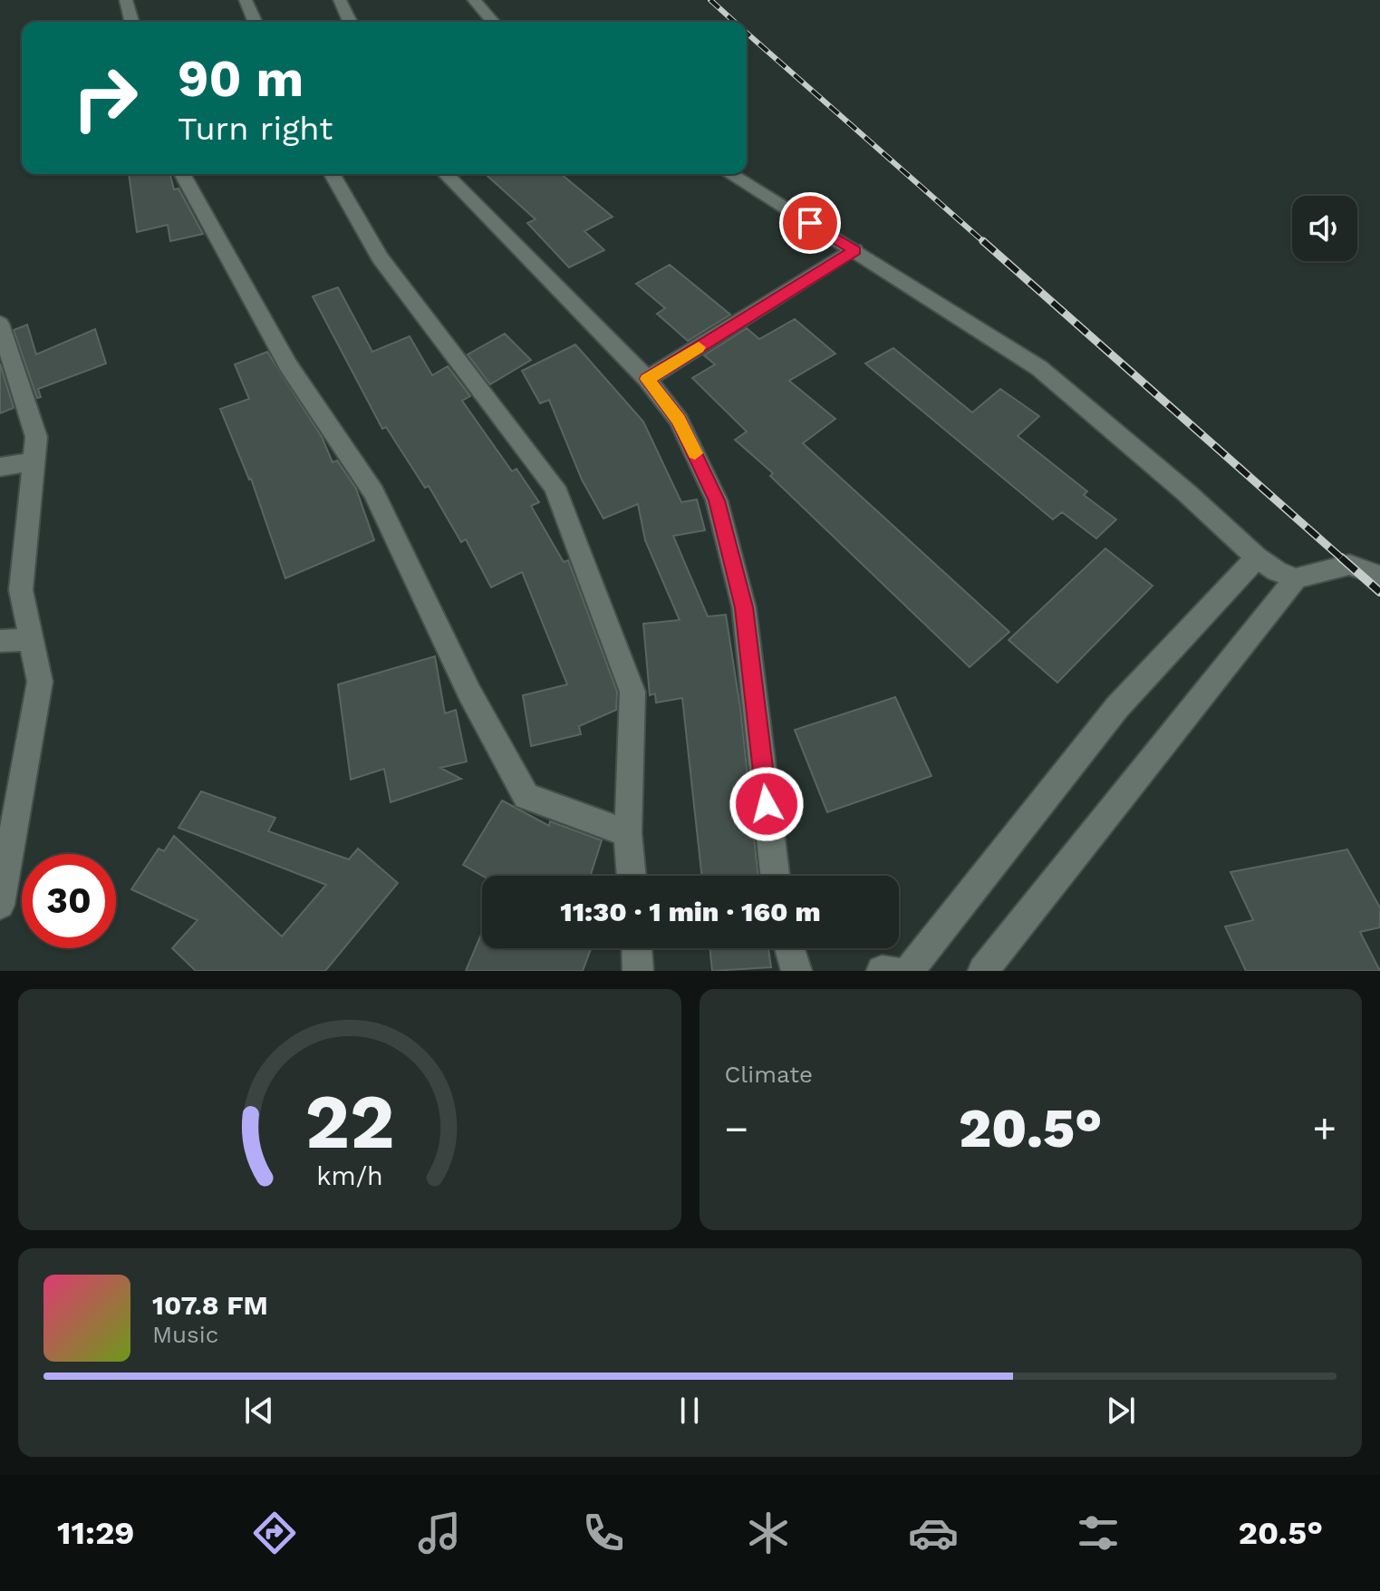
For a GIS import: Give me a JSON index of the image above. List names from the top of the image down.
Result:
{
  "page": {
    "turn": ["90 m", "Turn right"],
    "limit": "30",
    "trip": "11:30 · 1 min · 160 m",
    "tile": "Climate",
    "heat": ["−", "20.5°", "+"],
    "song": ["107.8 FM", "Music"],
    "tabs": ["11:29", "20.5°"],
    "gauge": ["22", "km/h"]
  }
}
